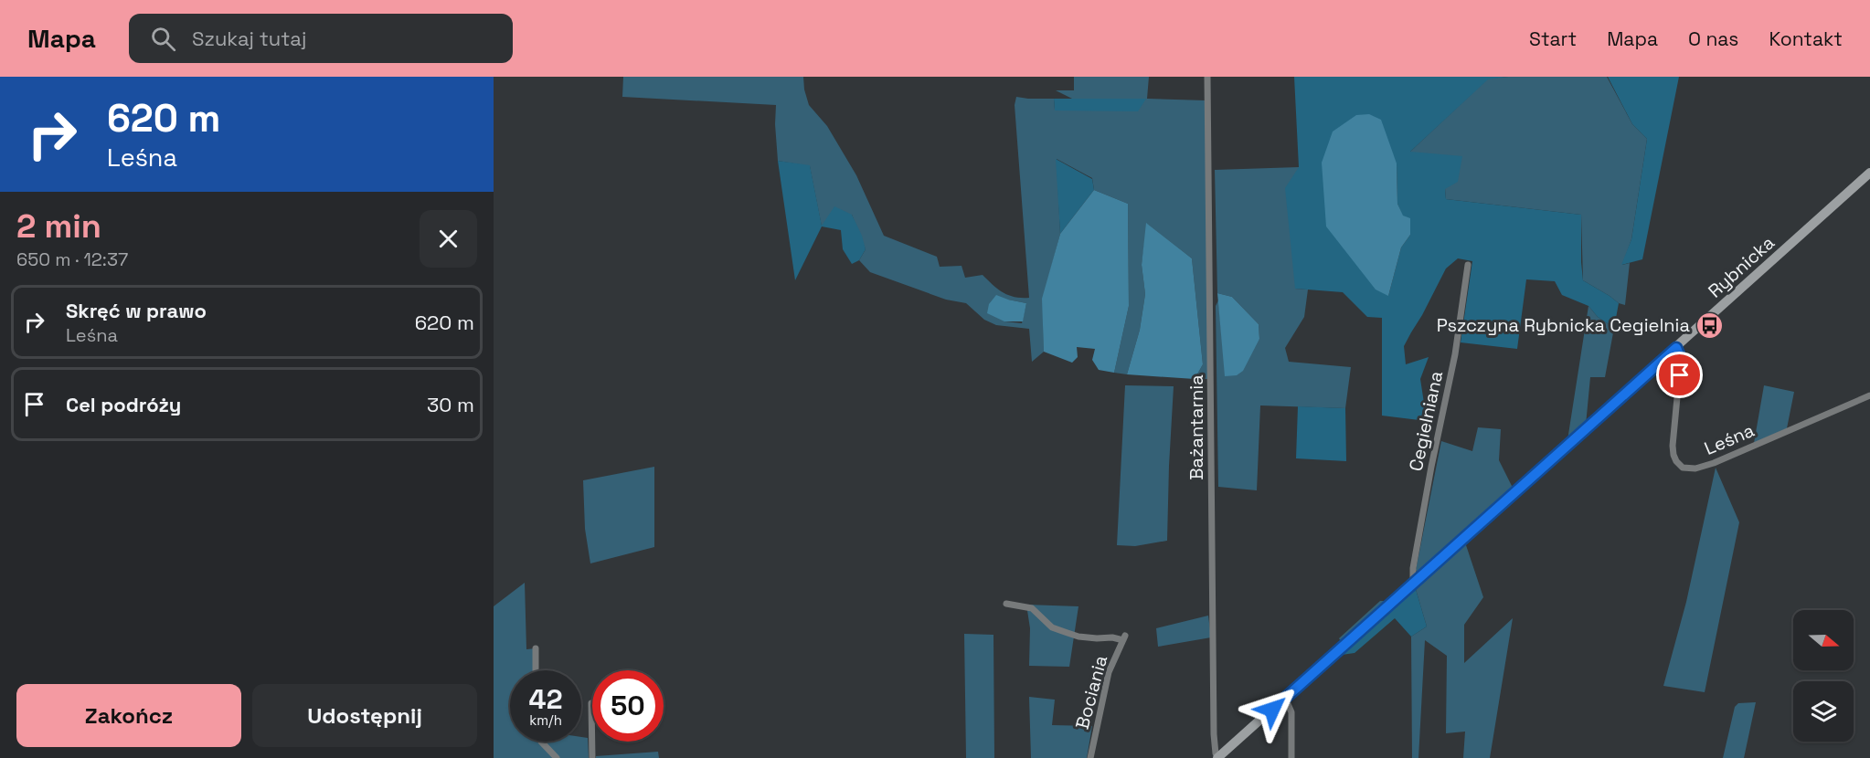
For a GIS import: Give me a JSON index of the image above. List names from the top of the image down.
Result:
{
  "streets": {
    "main road": ["Rybnicka"],
    "street": [
      "Cegielniana",
      "Bażantarnia",
      "Leśna",
      "Bociania"
    ]
  },
  "crossings": [
    ["Rybnicka", "Cegielniana"],
    ["Rybnicka", "Bażantarnia"],
    ["Rybnicka", "Leśna"]
  ],
  "places": {
    "bus stop": ["Pszczyna Rybnicka Cegielnia"]
  },
  "north": "right",
  "page": {
    "header": "Mapa",
    "search": "Szukaj tutaj",
    "nav": [
      "Start",
      "Mapa",
      "O nas",
      "Kontakt"
    ],
    "turn": ["620 m", "Leśna"],
    "heading": ["2 min", "650 m · 12:37"],
    "list": [
      {
        "name": "Skręć w prawo",
        "note": "Leśna",
        "value": "620 m"
      },
      {
        "name": "Cel podróży",
        "value": "30 m"
      }
    ],
    "speed": "42 km/h",
    "limit": "50",
    "buttons": ["Zakończ", "Udostępnij"]
  }
}
